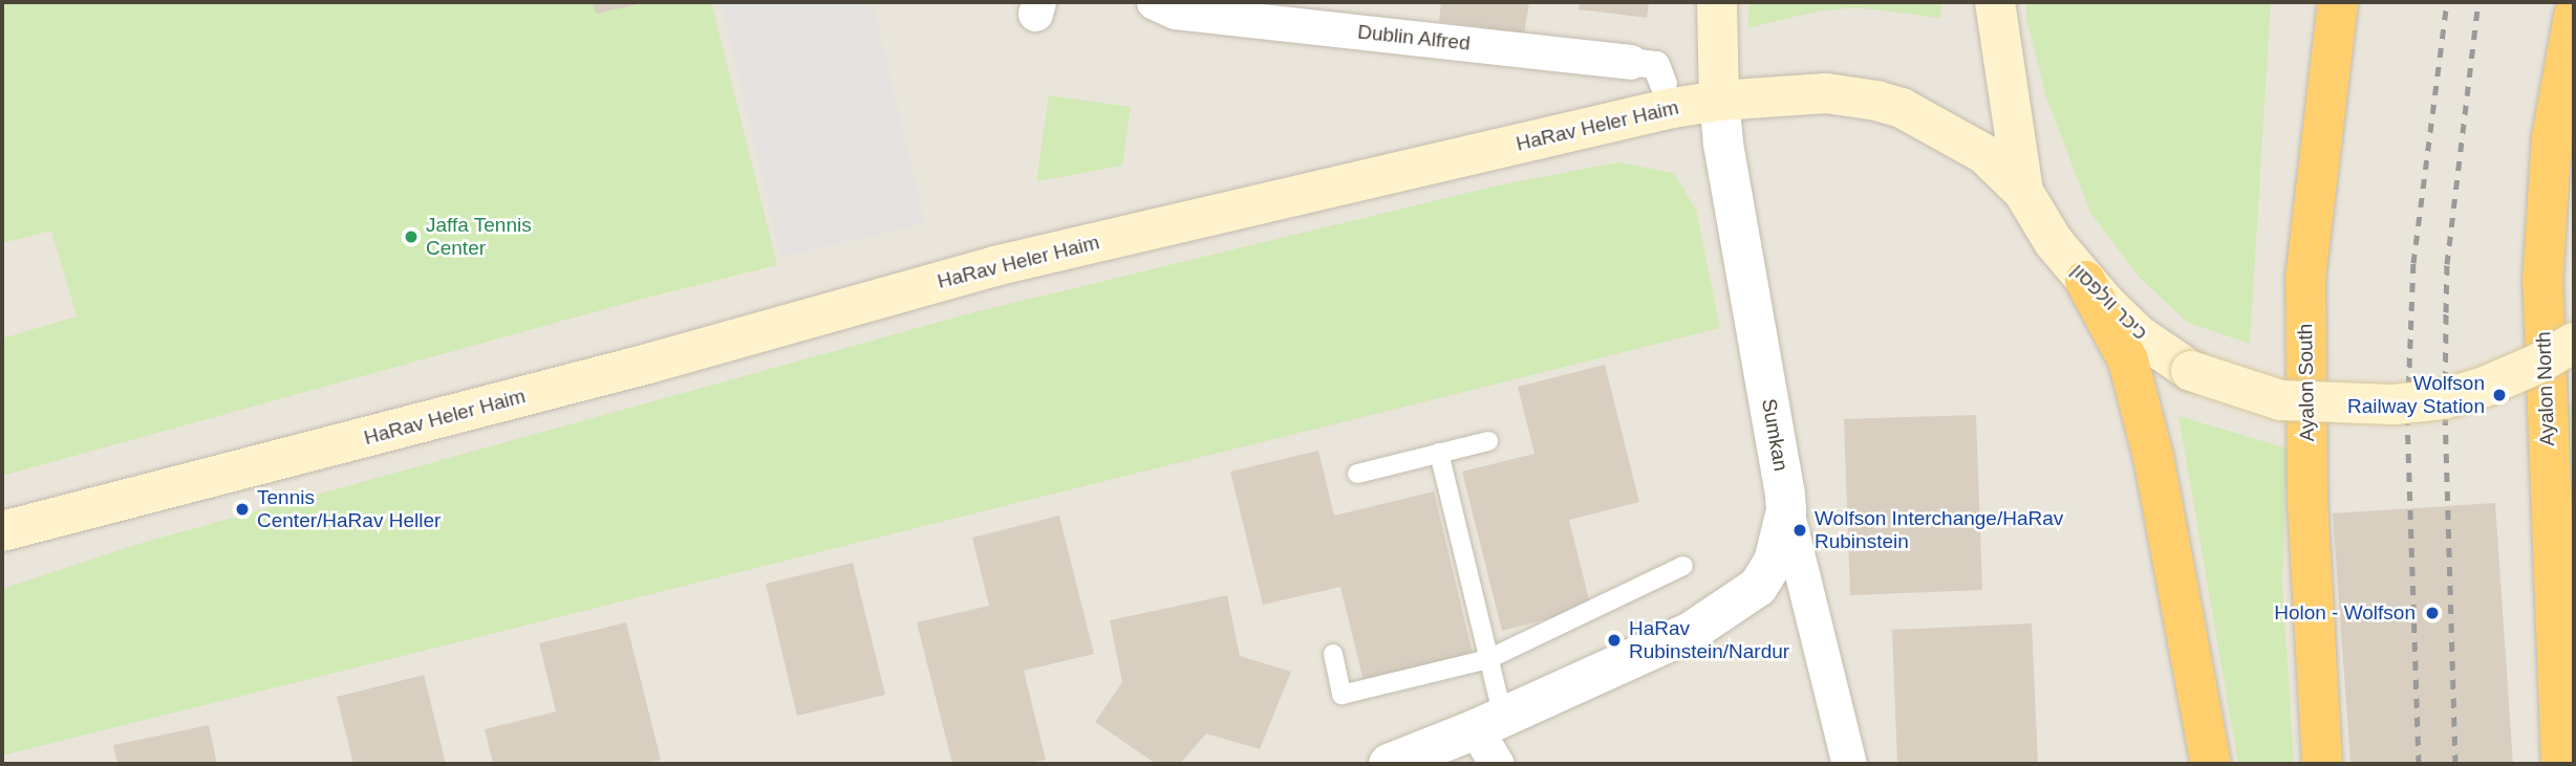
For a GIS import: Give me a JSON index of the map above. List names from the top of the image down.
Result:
{
  "streets": {
    "highway": ["Ayalon South", "Ayalon North"],
    "main road": ["HaRav Heler Haim", "כיכר וולפסון"],
    "street": ["Dublin Alfred", "Sumkan"]
  },
  "crossings": [
    ["HaRav Heler Haim", "כיכר וולפסון"],
    ["HaRav Heler Haim", "Sumkan"]
  ],
  "places": [
    "Jaffa Tennis Center",
    "Wolfson Railway Station",
    "Tennis Center/HaRav Heller",
    "Wolfson Interchange/HaRav Rubinstein",
    "Holon - Wolfson",
    "HaRav Rubinstein/Nardur"
  ]
}
